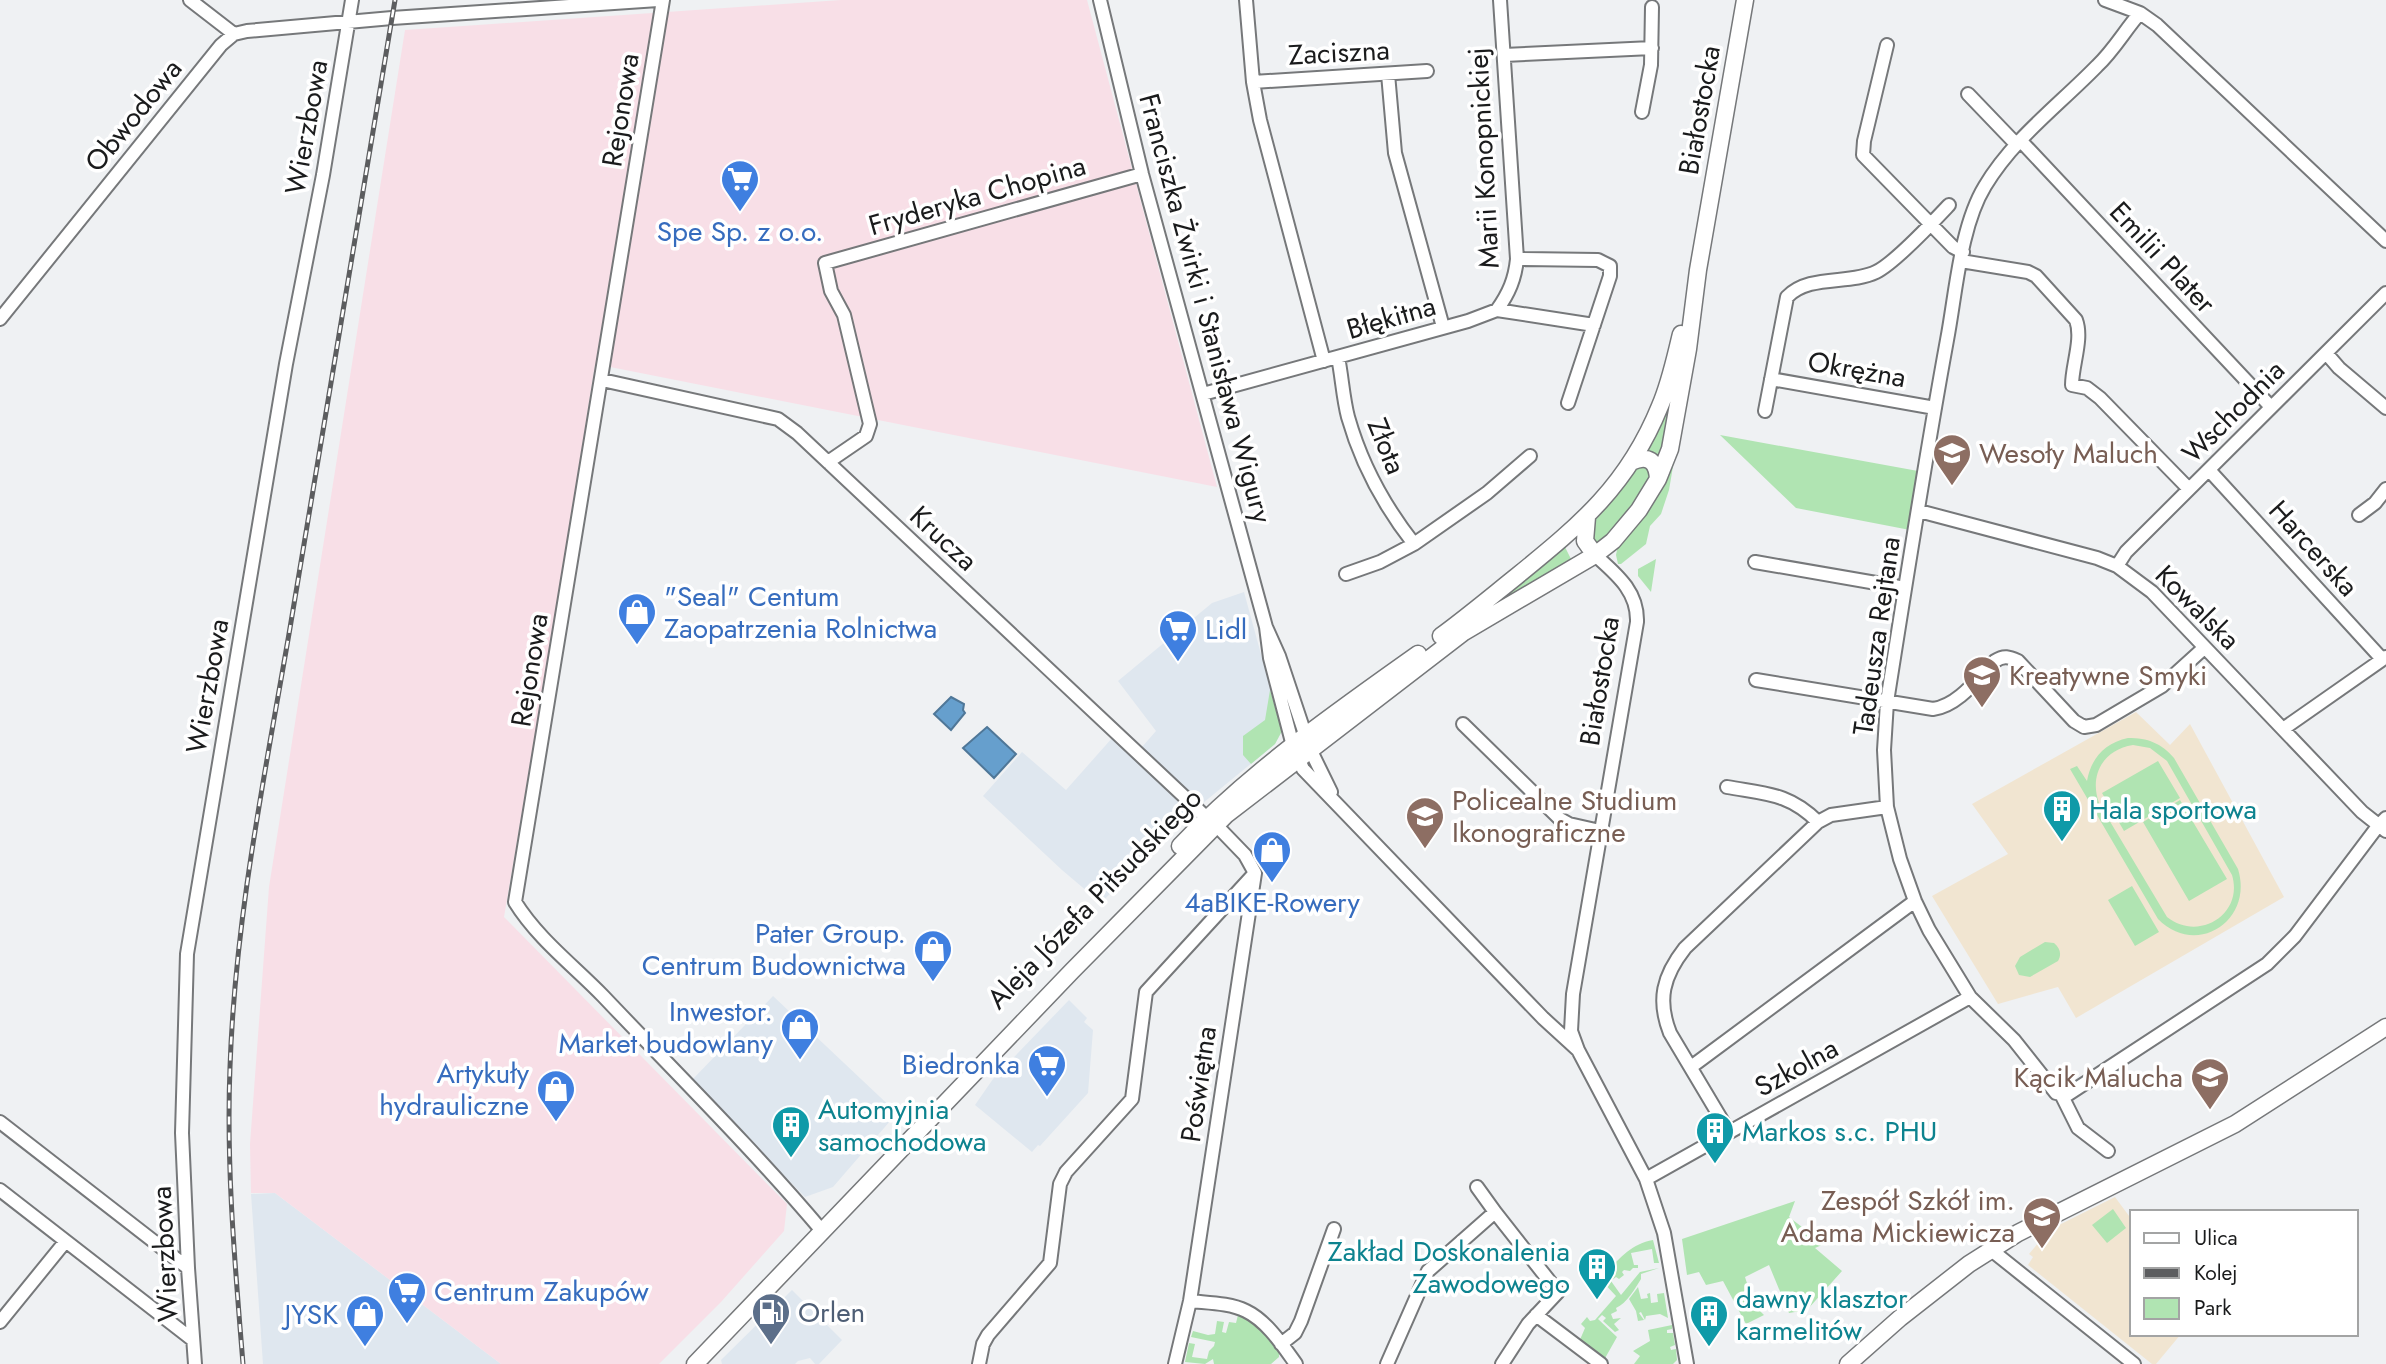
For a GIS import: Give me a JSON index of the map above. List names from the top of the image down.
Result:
{
  "streets": {
    "main road": ["Białostocka", "Aleja Józefa Piłsudskiego"],
    "street": [
      "Zaciszna",
      "Rejonowa",
      "Obwodowa",
      "Wierzbowa",
      "Marii Konopnickiej",
      "Fryderyka Chopina",
      "Emilii Plater",
      "Franciszka Żwirki i Stanisława Wigury",
      "Błękitna",
      "Okrężna",
      "Wschodnia",
      "Złota",
      "Krucza",
      "Harcerska",
      "Kowalska",
      "Tadeusza Rejtana",
      "Szkolna",
      "Poświętna"
    ]
  },
  "crossings": [
    ["Rejonowa", "Krucza"],
    ["Rejonowa", "Aleja Józefa Piłsudskiego"],
    ["Białostocka", "Franciszka Żwirki i Stanisława Wigury"],
    ["Białostocka", "Aleja Józefa Piłsudskiego"],
    ["Marii Konopnickiej", "Błękitna"],
    ["Fryderyka Chopina", "Franciszka Żwirki i Stanisława Wigury"],
    ["Fryderyka Chopina", "Krucza"],
    ["Emilii Plater", "Wschodnia"],
    ["Emilii Plater", "Tadeusza Rejtana"],
    ["Franciszka Żwirki i Stanisława Wigury", "Błękitna"],
    ["Franciszka Żwirki i Stanisława Wigury", "Aleja Józefa Piłsudskiego"],
    ["Franciszka Żwirki i Stanisława Wigury", "Szkolna"],
    ["Błękitna", "Złota"],
    ["Okrężna", "Tadeusza Rejtana"],
    ["Wschodnia", "Harcerska"],
    ["Wschodnia", "Kowalska"],
    ["Krucza", "Aleja Józefa Piłsudskiego"],
    ["Kowalska", "Tadeusza Rejtana"],
    ["Tadeusza Rejtana", "Szkolna"]
  ],
  "places": {
    "supermarket": [
      "Spe Sp. z o.o.",
      "Lidl",
      "Biedronka",
      "Centrum Zakupów"
    ],
    "school or university": [
      "Wesoły Maluch",
      "Kreatywne Smyki",
      "Policealne Studium Ikonograficzne",
      "Kącik Malucha",
      "Zespół Szkół im. Adama Mickiewicza"
    ],
    "shop": [
      "\"Seal\" Centum Zaopatrzenia Rolnictwa",
      "4aBIKE-Rowery",
      "Pater Group. Centrum Budownictwa",
      "Inwestor. Market budowlany",
      "Artykuły hydrauliczne",
      "JYSK"
    ],
    "building": [
      "Hala sportowa",
      "Automyjnia samochodowa",
      "Markos s.c. PHU",
      "Zakład Doskonalenia Zawodowego",
      "dawny klasztor karmelitów"
    ],
    "fuel station": ["Orlen"]
  },
  "legend": ["Ulica", "Kolej", "Park"]
}
